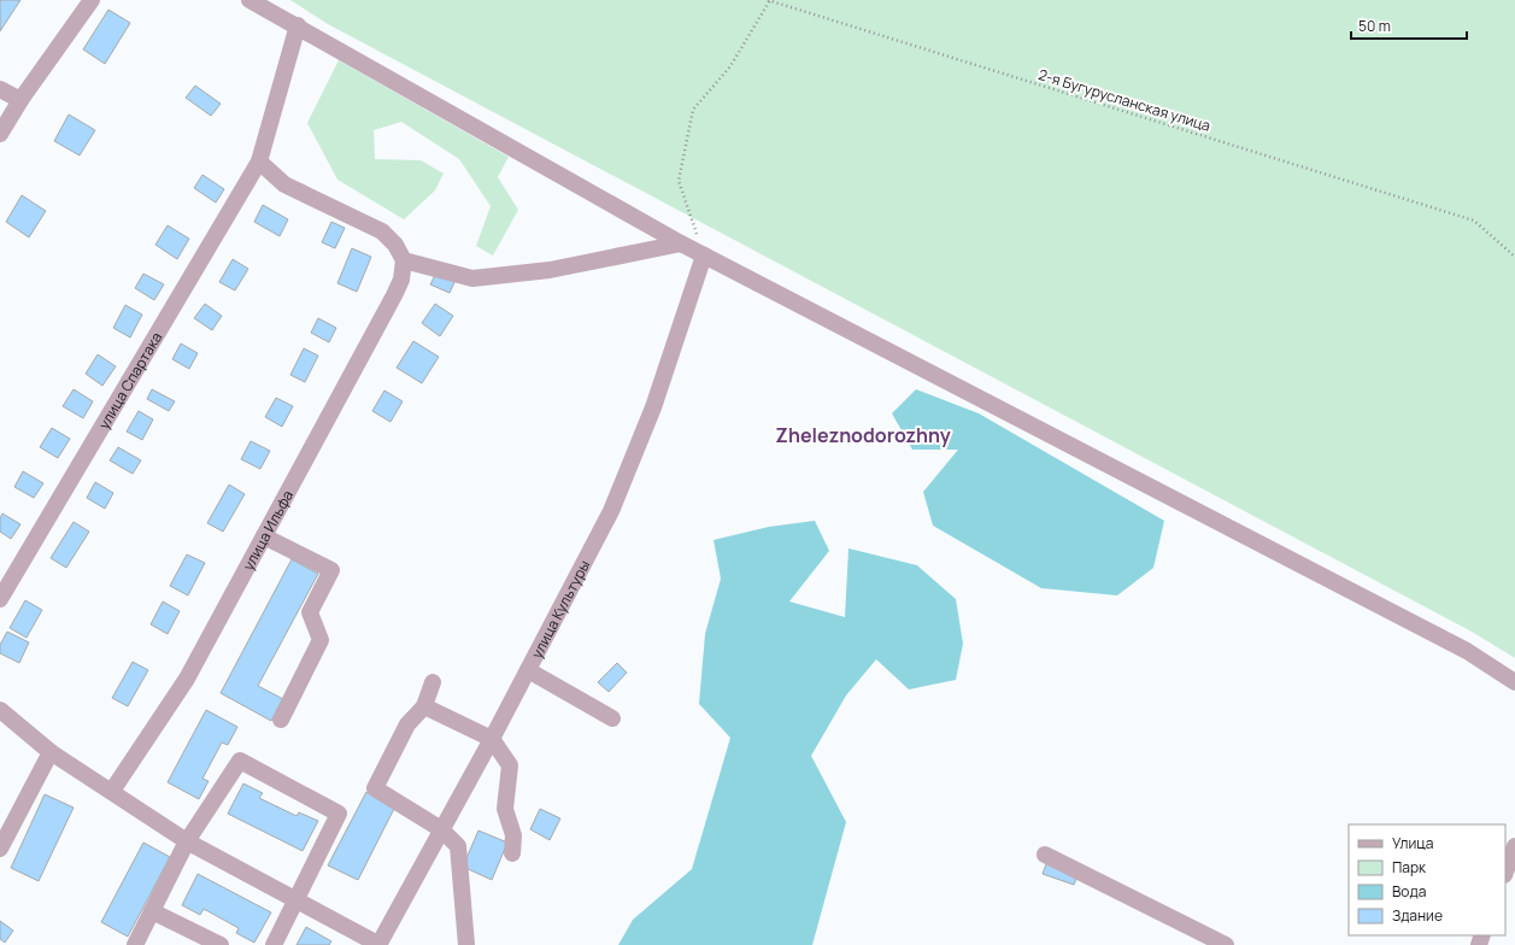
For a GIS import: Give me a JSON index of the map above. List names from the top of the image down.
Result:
{
  "streets": {
    "street": ["улица Спартака", "улица Ильфа", "улица Культуры"],
    "path": ["2-я Бугурусланская улица"]
  },
  "districts": ["Zheleznodorozhny"],
  "legend": [
    "Улица",
    "Парк",
    "Вода",
    "Здание"
  ],
  "scale_bar": "50 m"
}
